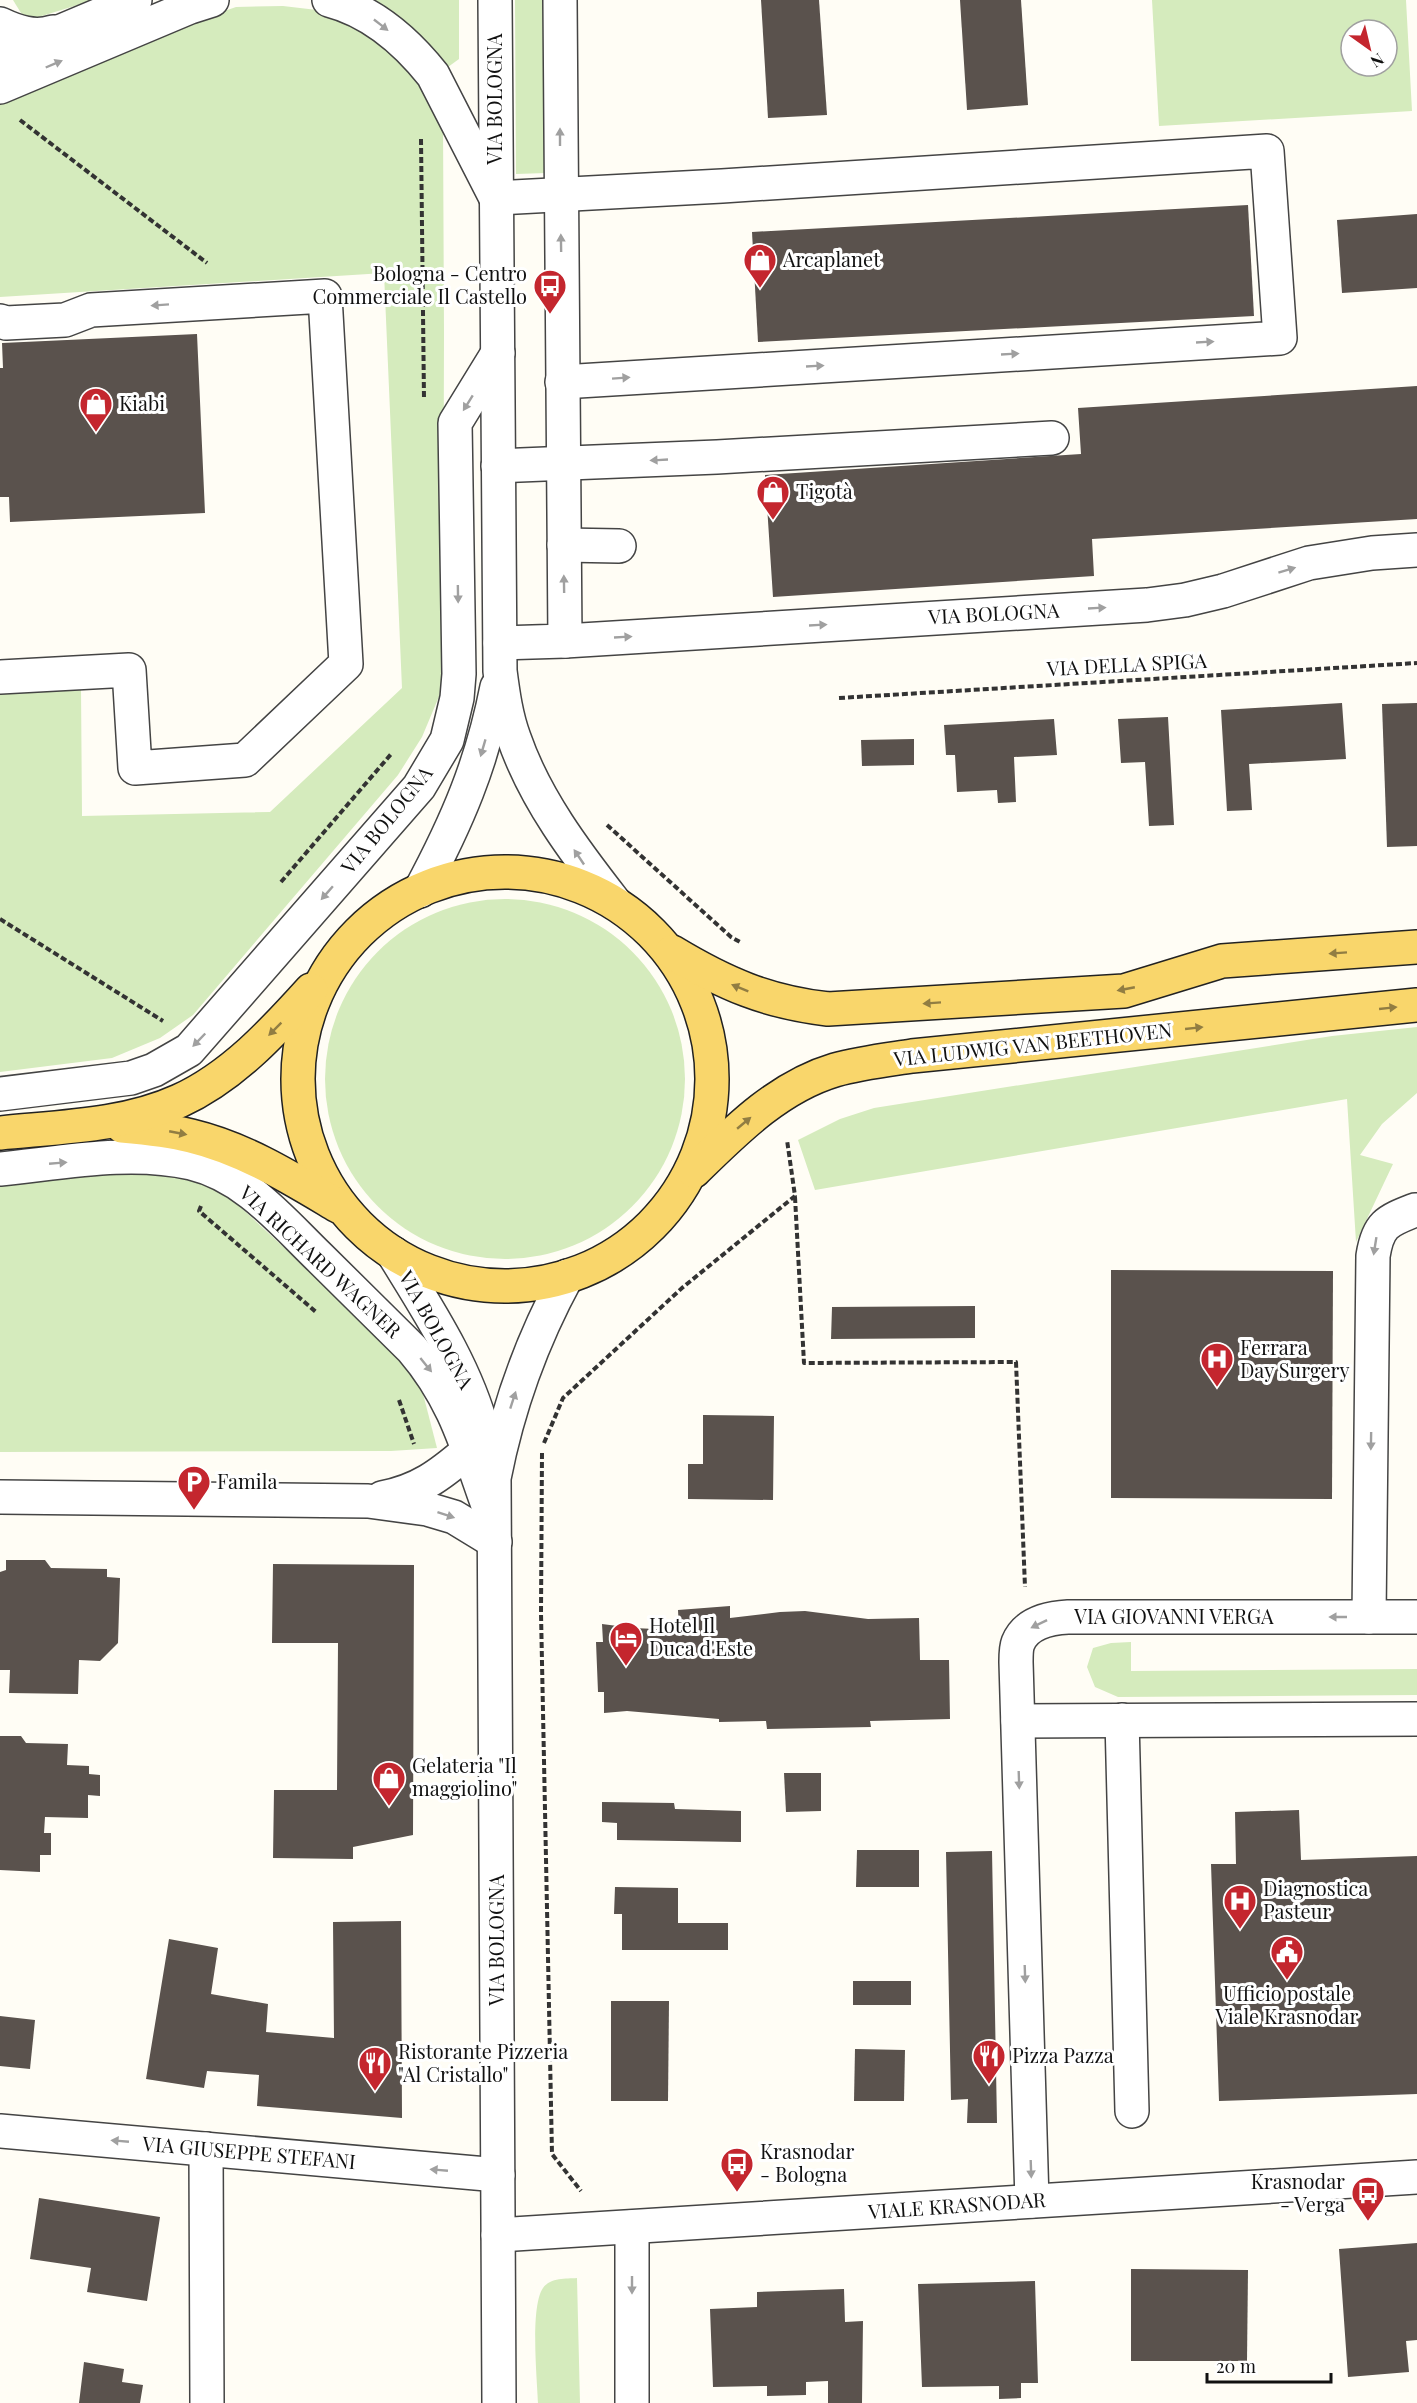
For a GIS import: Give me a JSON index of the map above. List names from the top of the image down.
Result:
{
  "streets": {
    "main road": ["VIA BOLOGNA", "VIA LUDWIG VAN BEETHOVEN", "VIA RICHARD WAGNER"],
    "street": ["VIA GIOVANNI VERGA", "VIA GIUSEPPE STEFANI", "VIALE KRASNODAR"],
    "path": ["VIA DELLA SPIGA"]
  },
  "crossings": [
    ["VIA BOLOGNA", "VIA LUDWIG VAN BEETHOVEN"],
    ["VIA BOLOGNA", "VIA RICHARD WAGNER"],
    ["VIA BOLOGNA", "VIA GIUSEPPE STEFANI"],
    ["VIA BOLOGNA", "VIALE KRASNODAR"]
  ],
  "one_way": ["VIA GIUSEPPE STEFANI"],
  "places": {
    "shop": [
      "Arcaplanet",
      "Kiabi",
      "Tigotà",
      "Gelateria \"Il maggiolino\""
    ],
    "bus stop": ["Bologna - Centro Commerciale Il Castello", "Krasnodar - Bologna", "Krasnodar - Verga"],
    "hospital": ["Ferrara Day Surgery", "Diagnostica Pasteur"],
    "parking": ["Famila"],
    "hotel": ["Hotel Il Duca d'Este"],
    "public building": ["Ufficio postale Viale Krasnodar"],
    "restaurant": ["Pizza Pazza", "Ristorante Pizzeria \"Al Cristallo\""]
  },
  "scale_bar": "20 m",
  "north": "bottom right"
}
